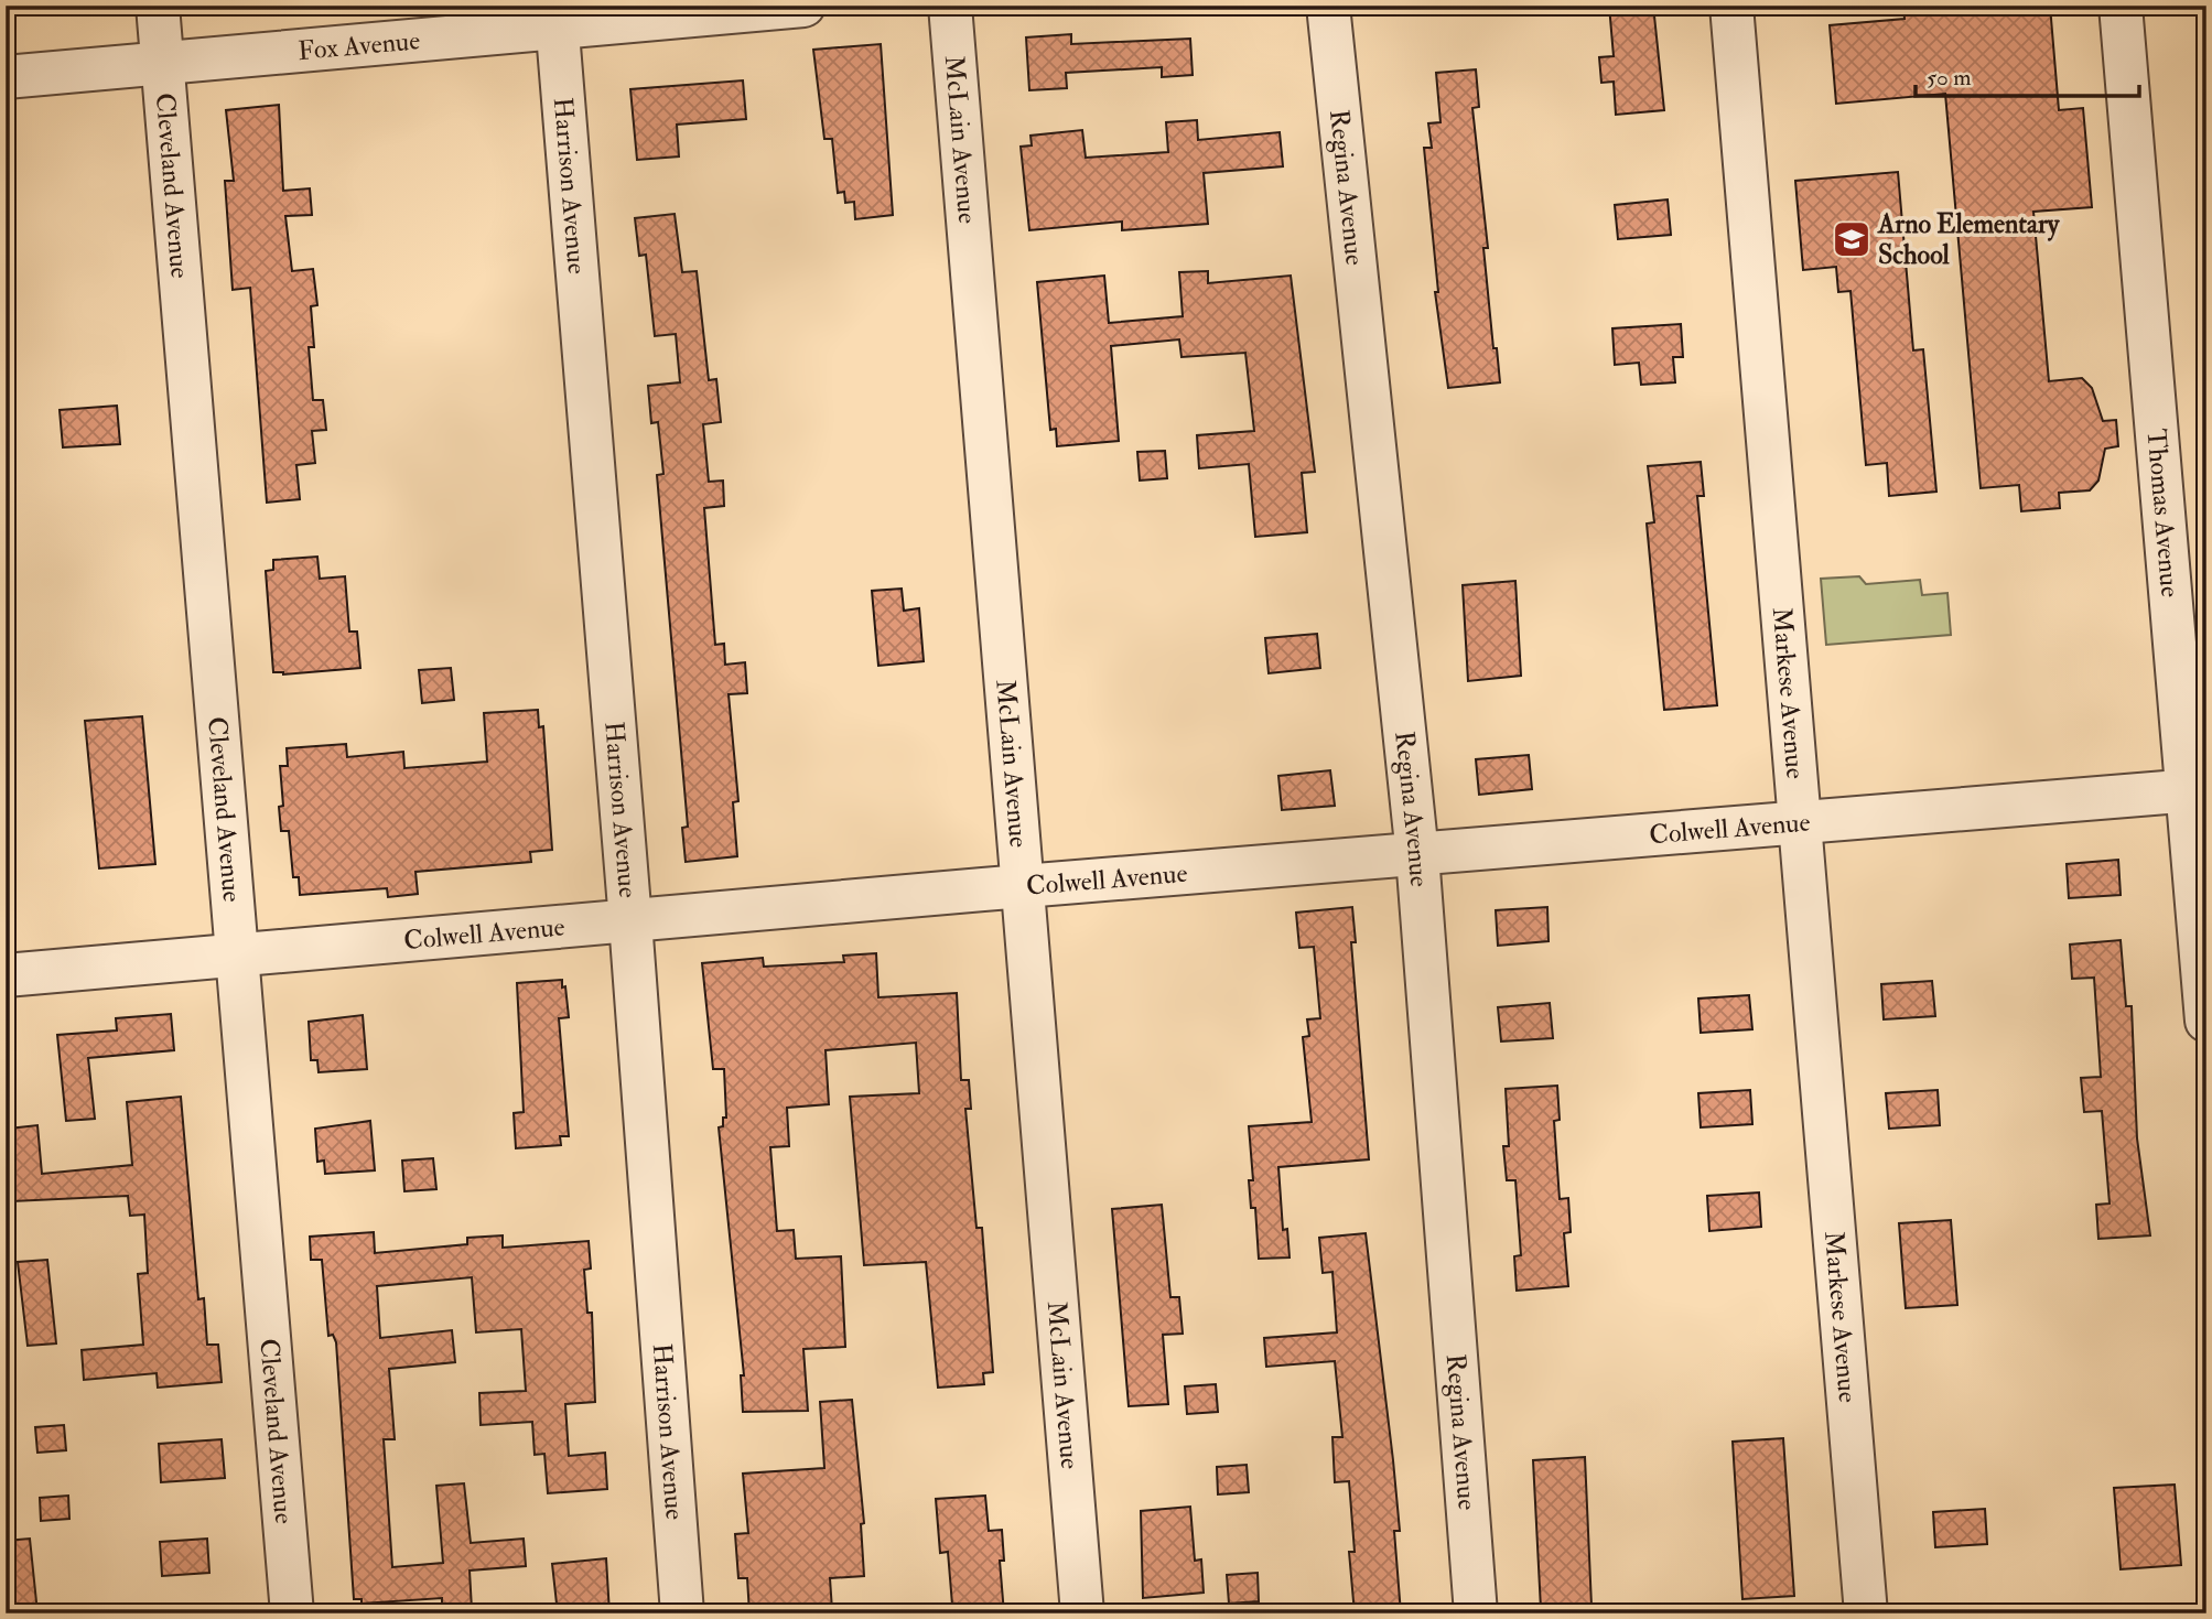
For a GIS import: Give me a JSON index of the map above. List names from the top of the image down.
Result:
{
  "streets": {
    "street": [
      "Fox Avenue",
      "McLain Avenue",
      "Cleveland Avenue",
      "Harrison Avenue",
      "Regina Avenue",
      "Thomas Avenue",
      "Markese Avenue",
      "Colwell Avenue"
    ]
  },
  "crossings": [
    ["Fox Avenue", "Cleveland Avenue"],
    ["Fox Avenue", "Harrison Avenue"],
    ["McLain Avenue", "Colwell Avenue"],
    ["Cleveland Avenue", "Colwell Avenue"],
    ["Harrison Avenue", "Colwell Avenue"],
    ["Regina Avenue", "Colwell Avenue"],
    ["Thomas Avenue", "Colwell Avenue"],
    ["Markese Avenue", "Colwell Avenue"]
  ],
  "places": {
    "school or university": ["Arno Elementary School"]
  },
  "scale_bar": "50 m"
}
